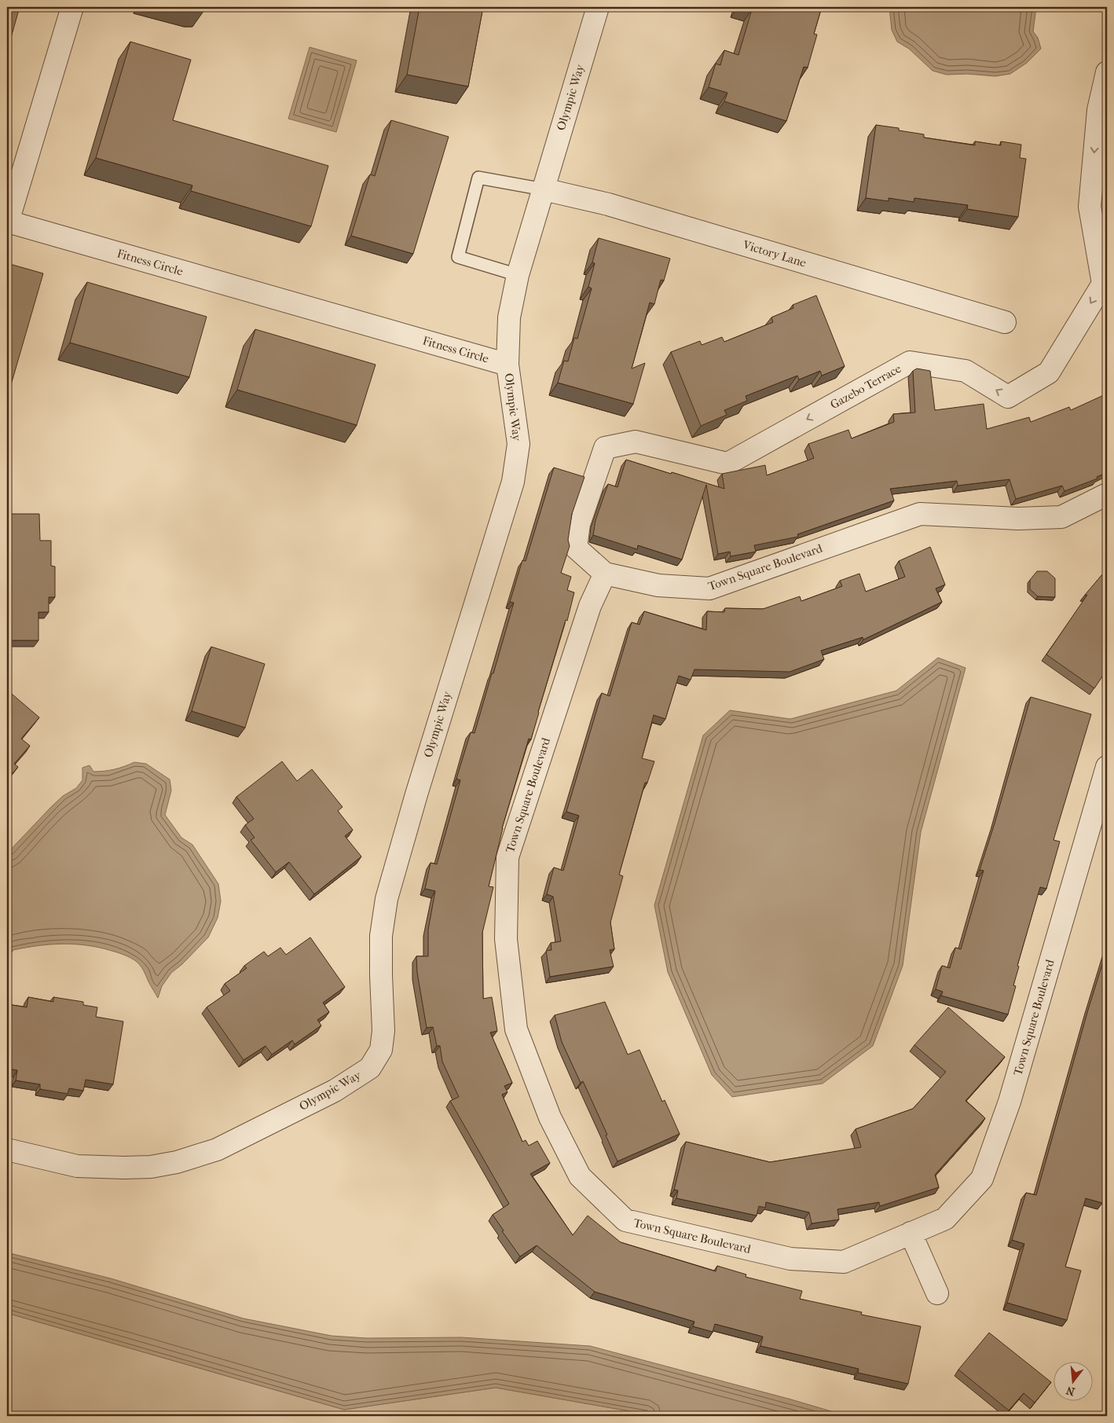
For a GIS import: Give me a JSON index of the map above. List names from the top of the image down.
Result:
{
  "streets": {
    "street": [
      "Olympic Way",
      "Victory Lane",
      "Fitness Circle",
      "Gazebo Terrace",
      "Town Square Boulevard"
    ]
  },
  "crossings": [
    ["Olympic Way", "Victory Lane"],
    ["Olympic Way", "Fitness Circle"],
    ["Gazebo Terrace", "Town Square Boulevard"]
  ],
  "north": "bottom"
}
